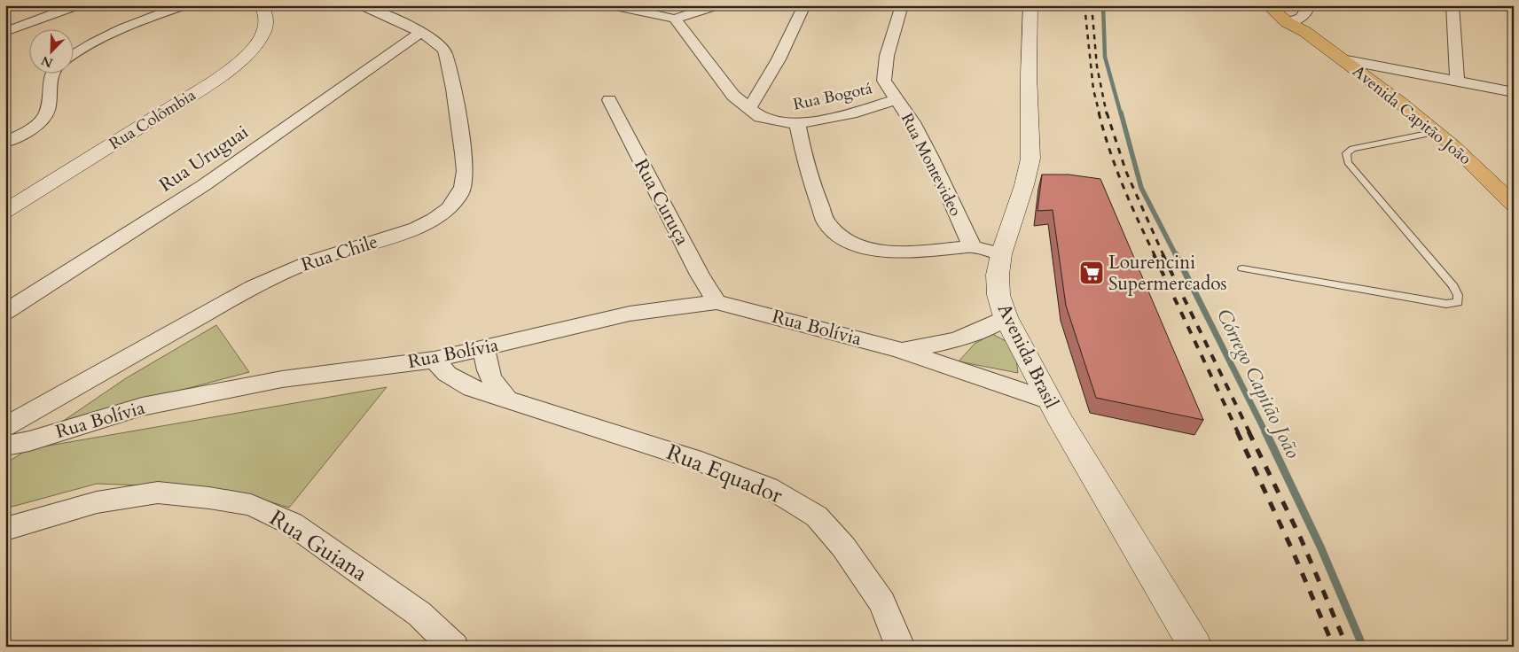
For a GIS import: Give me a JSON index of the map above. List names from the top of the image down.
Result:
{
  "streets": {
    "highway": ["Avenida Capitão João"],
    "main road": ["Rua Colômbia", "Avenida Brasil"],
    "street": [
      "Rua Bogotá",
      "Rua Uruguai",
      "Rua Montevideo",
      "Rua Curuça",
      "Rua Chile",
      "Rua Bolívia",
      "Rua Equador",
      "Rua Guiana"
    ]
  },
  "crossings": [
    ["Rua Bogotá", "Rua Montevideo"],
    ["Rua Uruguai", "Rua Chile"],
    ["Rua Curuça", "Rua Bolívia"],
    ["Rua Bolívia", "Avenida Brasil"],
    ["Rua Bolívia", "Rua Equador"]
  ],
  "water": ["Córrego Capitão João"],
  "places": {
    "supermarket": ["Lourencini Supermercados"]
  },
  "north": "bottom left"
}
